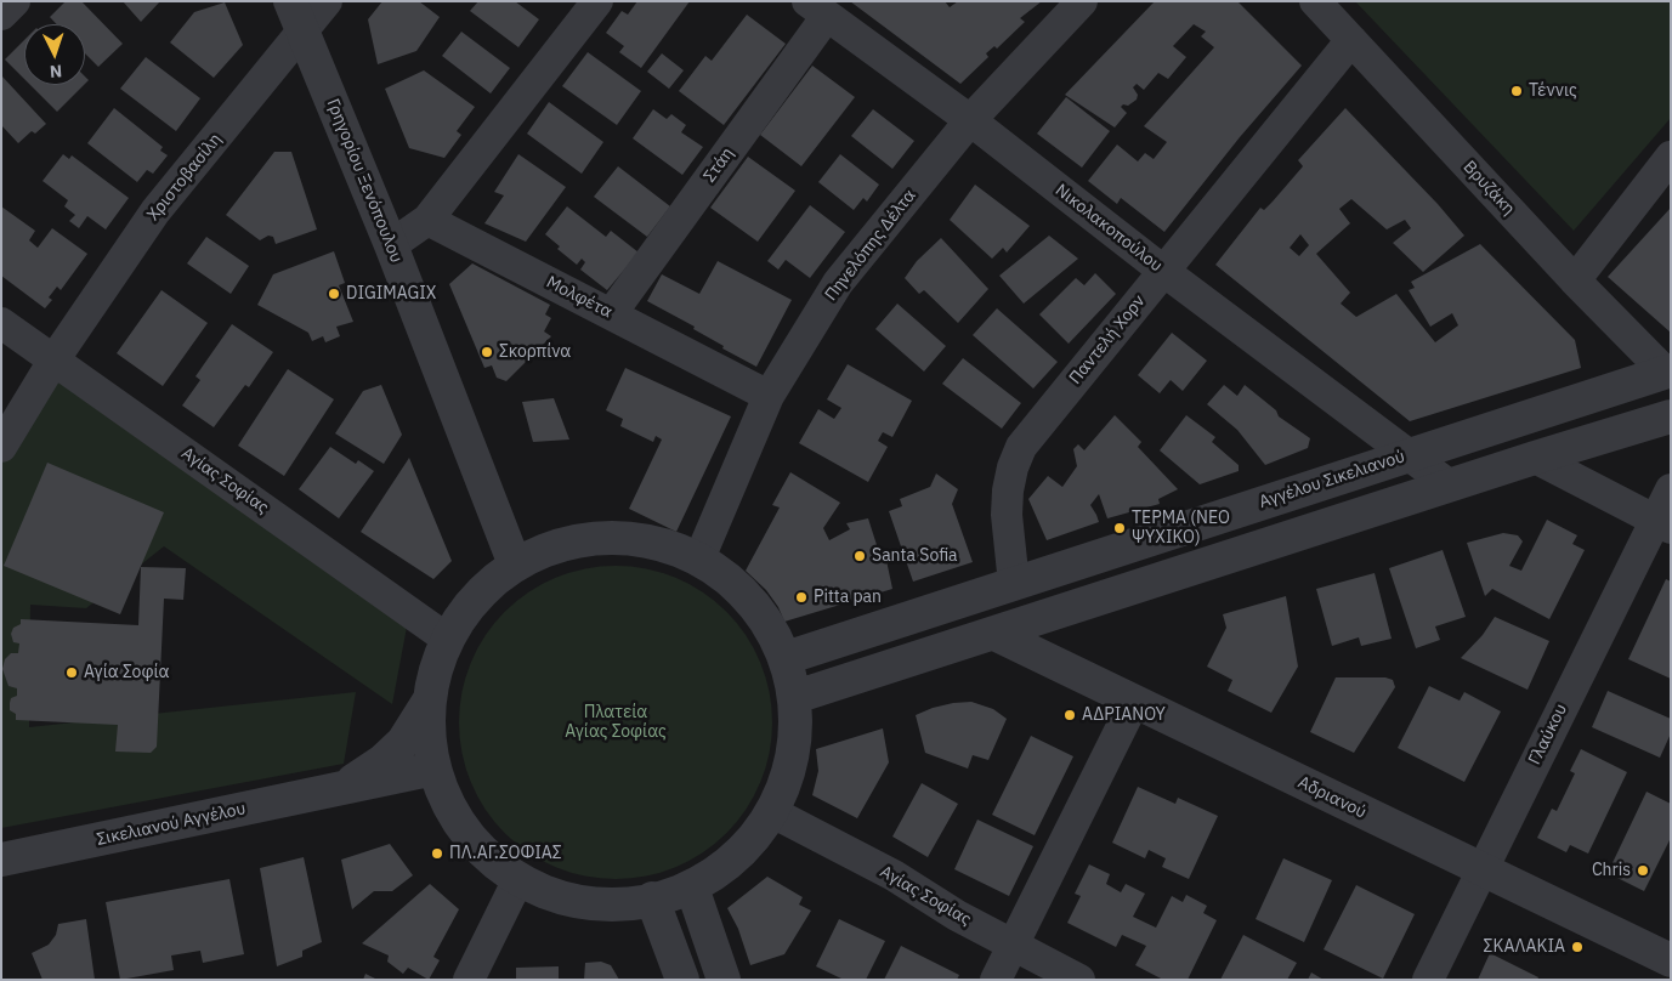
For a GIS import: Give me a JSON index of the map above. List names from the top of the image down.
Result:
{
  "streets": {
    "street": [
      "Στάη",
      "Χριστοβασίλη",
      "Γρηγορίου Ξενόπουλου",
      "Βρυζάκη",
      "Νικολακοπούλου",
      "Πηνελόπης Δέλτα",
      "Μολφέτα",
      "Παντελή Χορν",
      "Αγγέλου Σικελιανού",
      "Αγίας Σοφίας",
      "Γλαύκου",
      "Αδριανού",
      "Σικελιανού Αγγέλου"
    ]
  },
  "crossings": [
    ["Στάη", "Νικολακοπούλου"],
    ["Στάη", "Μολφέτα"],
    ["Χριστοβασίλη", "Γρηγορίου Ξενόπουλου"],
    ["Χριστοβασίλη", "Αγίας Σοφίας"],
    ["Βρυζάκη", "Παντελή Χορν"],
    ["Βρυζάκη", "Αγγέλου Σικελιανού"],
    ["Νικολακοπούλου", "Πηνελόπης Δέλτα"],
    ["Νικολακοπούλου", "Παντελή Χορν"],
    ["Νικολακοπούλου", "Αγγέλου Σικελιανού"],
    ["Πηνελόπης Δέλτα", "Μολφέτα"],
    ["Παντελή Χορν", "Αγγέλου Σικελιανού"],
    ["Γλαύκου", "Αδριανού"]
  ],
  "parks": ["Πλατεία Αγίας Σοφίας"],
  "places": [
    "Τέννις",
    "DIGIMAGIX",
    "Σκορπίνα",
    "ΤΕΡΜΑ (ΝΕΟ ΨΥΧΙΚΟ)",
    "Santa Sofia",
    "Pitta pan",
    "Αγία Σοφία",
    "ΑΔΡΙΑΝΟΥ",
    "ΠΛ.ΑΓ.ΣΟΦΙΑΣ",
    "Chris",
    "ΣΚΑΛΑΚΙΑ"
  ],
  "north": "bottom"
}
